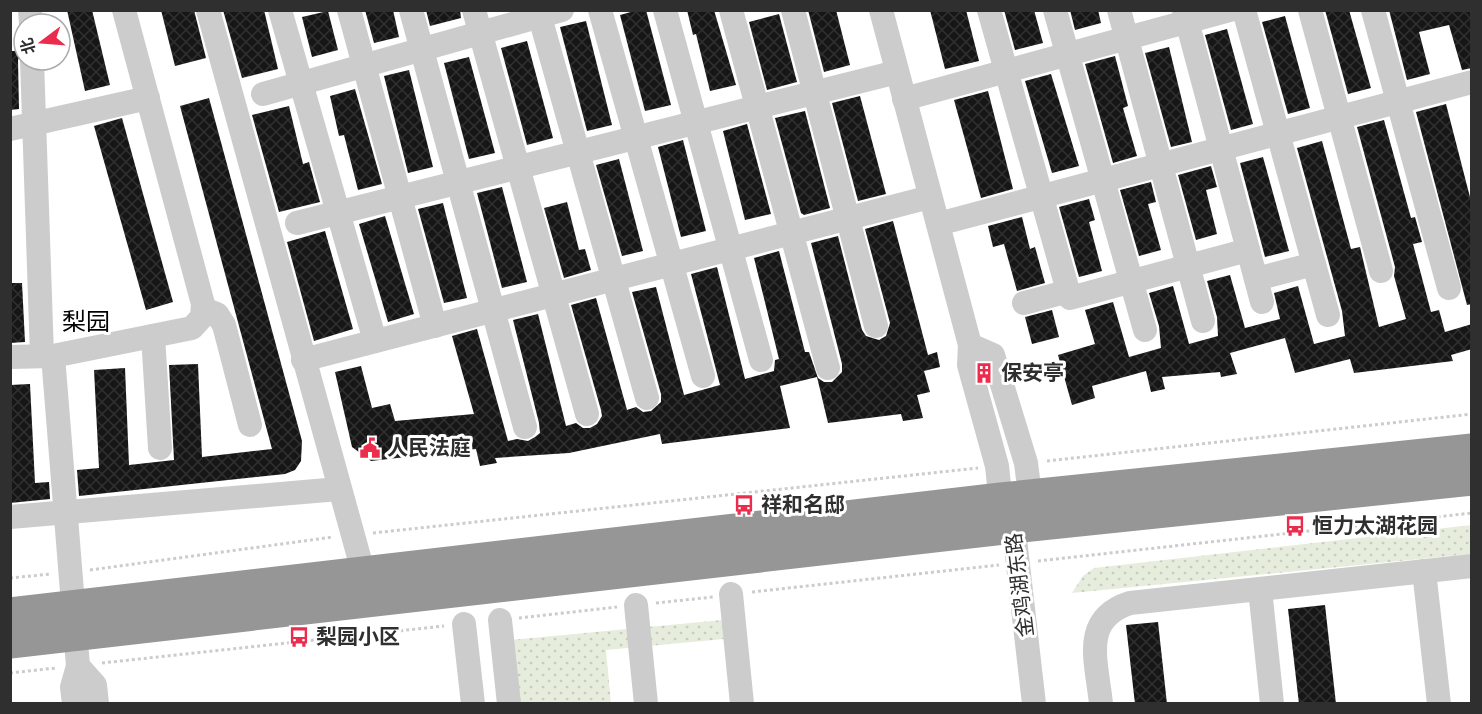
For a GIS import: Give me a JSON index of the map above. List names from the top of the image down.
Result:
{
  "streets": {
    "street": ["金鸡湖东路"]
  },
  "districts": ["梨园"],
  "places": {
    "building": ["保安亭"],
    "public building": ["人民法庭"],
    "bus stop": ["祥和名邸", "恒力太湖花园", "梨园小区"]
  },
  "north": "left"
}
